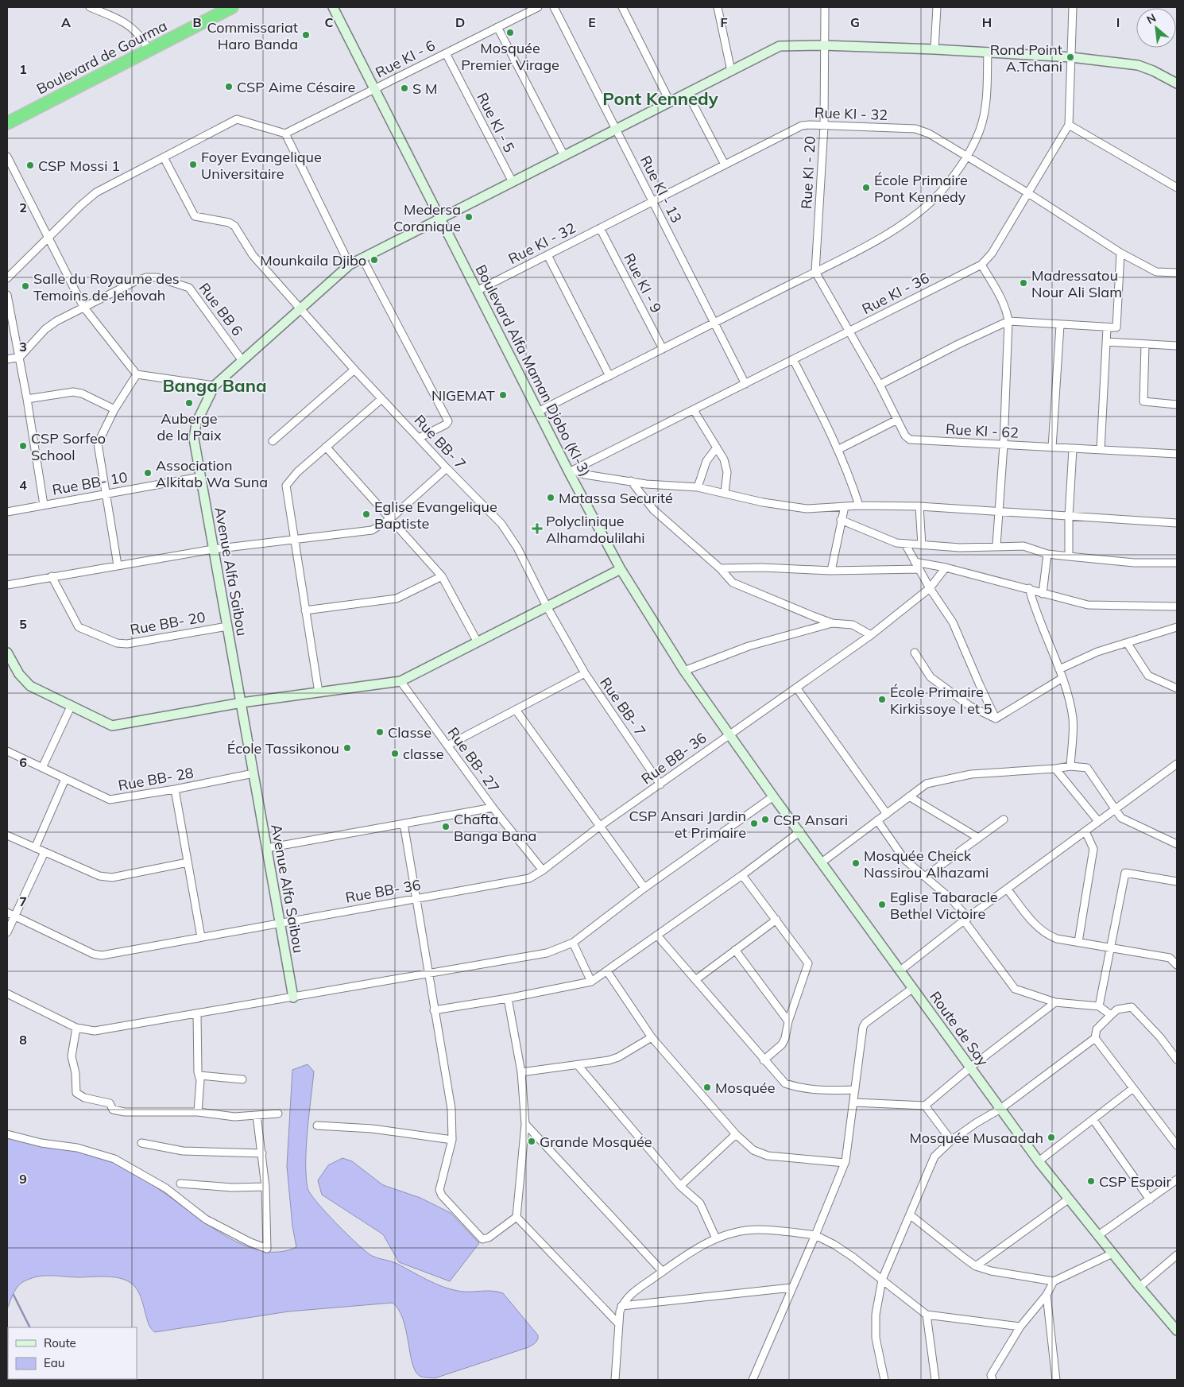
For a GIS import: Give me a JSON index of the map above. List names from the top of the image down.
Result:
{
  "streets": {
    "highway": ["Boulevard de Gourma"],
    "street": [
      "Rue KI - 6",
      "Rue KI - 32",
      "Rue KI - 5",
      "Rue KI - 20",
      "Rue KI - 13",
      "Rue KI - 9",
      "Rue KI - 36",
      "Rue BB 6",
      "Boulevard Alfa Maman Djobo (KI-3)",
      "Rue KI - 62",
      "Rue BB- 7",
      "Rue BB- 10",
      "Avenue Alfa Saibou",
      "Rue BB- 20",
      "Rue BB- 36",
      "Rue BB- 27",
      "Rue BB- 28",
      "Route de Say"
    ]
  },
  "crossings": [
    ["Rue KI - 6", "Rue KI - 5"],
    ["Rue KI - 6", "Boulevard Alfa Maman Djobo (KI-3)"],
    ["Rue KI - 32", "Rue KI - 20"],
    ["Rue KI - 32", "Rue KI - 13"],
    ["Rue KI - 32", "Rue KI - 9"],
    ["Rue KI - 32", "Rue KI - 36"],
    ["Rue KI - 32", "Boulevard Alfa Maman Djobo (KI-3)"],
    ["Rue KI - 5", "Avenue Alfa Saibou"],
    ["Rue KI - 20", "Avenue Alfa Saibou"],
    ["Rue KI - 13", "Rue KI - 36"],
    ["Rue KI - 13", "Avenue Alfa Saibou"],
    ["Rue KI - 36", "Boulevard Alfa Maman Djobo (KI-3)"],
    ["Rue KI - 36", "Rue KI - 62"],
    ["Rue KI - 36", "Avenue Alfa Saibou"],
    ["Rue BB 6", "Avenue Alfa Saibou"],
    ["Boulevard Alfa Maman Djobo (KI-3)", "Avenue Alfa Saibou"],
    ["Boulevard Alfa Maman Djobo (KI-3)", "Rue BB- 36"],
    ["Boulevard Alfa Maman Djobo (KI-3)", "Route de Say"],
    ["Rue BB- 7", "Avenue Alfa Saibou"],
    ["Rue BB- 7", "Rue BB- 36"],
    ["Rue BB- 10", "Avenue Alfa Saibou"],
    ["Avenue Alfa Saibou", "Rue BB- 20"],
    ["Avenue Alfa Saibou", "Rue BB- 36"],
    ["Avenue Alfa Saibou", "Rue BB- 28"],
    ["Rue BB- 36", "Rue BB- 27"],
    ["Rue BB- 36", "Route de Say"]
  ],
  "districts": ["Pont Kennedy", "Banga Bana"],
  "places": {
    "other": [
      "Mosquée Premier Virage",
      "Commissariat Haro Banda",
      "Rond Point A.Tchani",
      "CSP Aime Césaire",
      "S M",
      "Foyer Evangelique Universitaire",
      "CSP Mossi 1",
      "École Primaire Pont Kennedy",
      "Medersa Coranique",
      "Mounkaila Djibo",
      "Madressatou Nour Ali Slam",
      "Salle du Royaume des Temoins de Jehovah",
      "NIGEMAT",
      "Auberge de la Paix",
      "CSP Sorfeo School",
      "Association Alkitab Wa Suna",
      "Matassa Securité",
      "Eglise Evangelique Baptiste",
      "École Primaire Kirkissoye I et 5",
      "Classe",
      "École Tassikonou",
      "classe",
      "CSP Ansari",
      "CSP Ansari Jardin et Primaire",
      "Chafta Banga Bana",
      "Mosquée Cheick Nassirou Alhazami",
      "Eglise Tabaracle Bethel Victoire",
      "Mosquée",
      "Mosquée Musaadah",
      "Grande Mosquée",
      "CSP Espoir"
    ],
    "health": ["Polyclinique Alhamdoulilahi"]
  },
  "legend": ["Route", "Eau"],
  "north": "top left",
  "grid": {
    "columns": [
      "A",
      "B",
      "C",
      "D",
      "E",
      "F",
      "G",
      "H",
      "I"
    ],
    "rows": [
      "1",
      "2",
      "3",
      "4",
      "5",
      "6",
      "7",
      "8",
      "9"
    ]
  }
}
